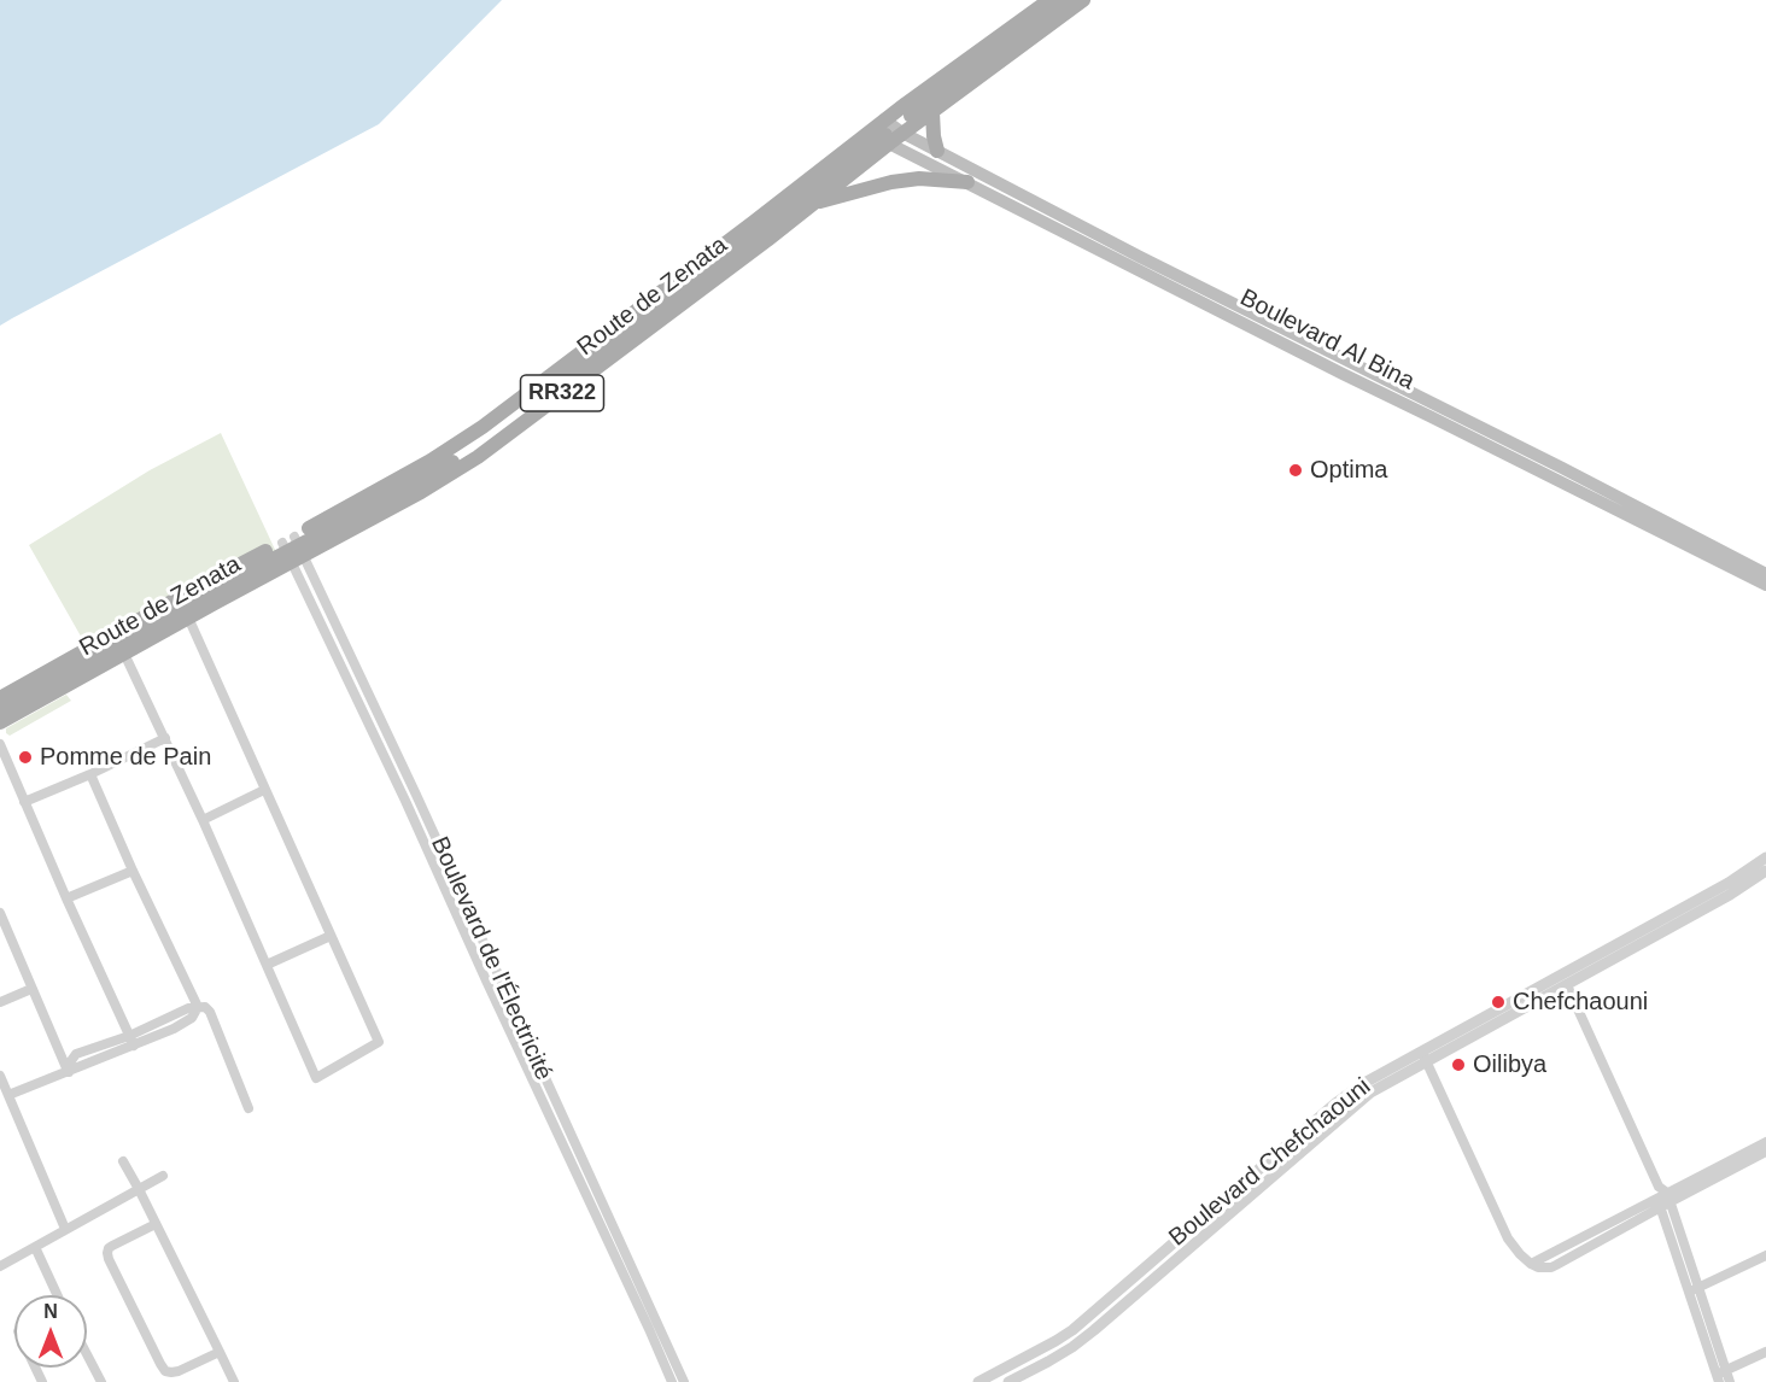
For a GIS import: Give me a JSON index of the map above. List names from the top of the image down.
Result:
{
  "streets": {
    "main road": ["Route de Zenata", "Boulevard Al Bina", "RR322"],
    "street": ["Boulevard de l'Électricité", "Boulevard Chefchaouni"]
  },
  "crossings": [
    ["Route de Zenata", "Boulevard Al Bina"],
    ["Route de Zenata", "Boulevard de l'Électricité"]
  ],
  "places": [
    "Optima",
    "Pomme de Pain",
    "Chefchaouni",
    "Oilibya"
  ],
  "north": "top"
}
